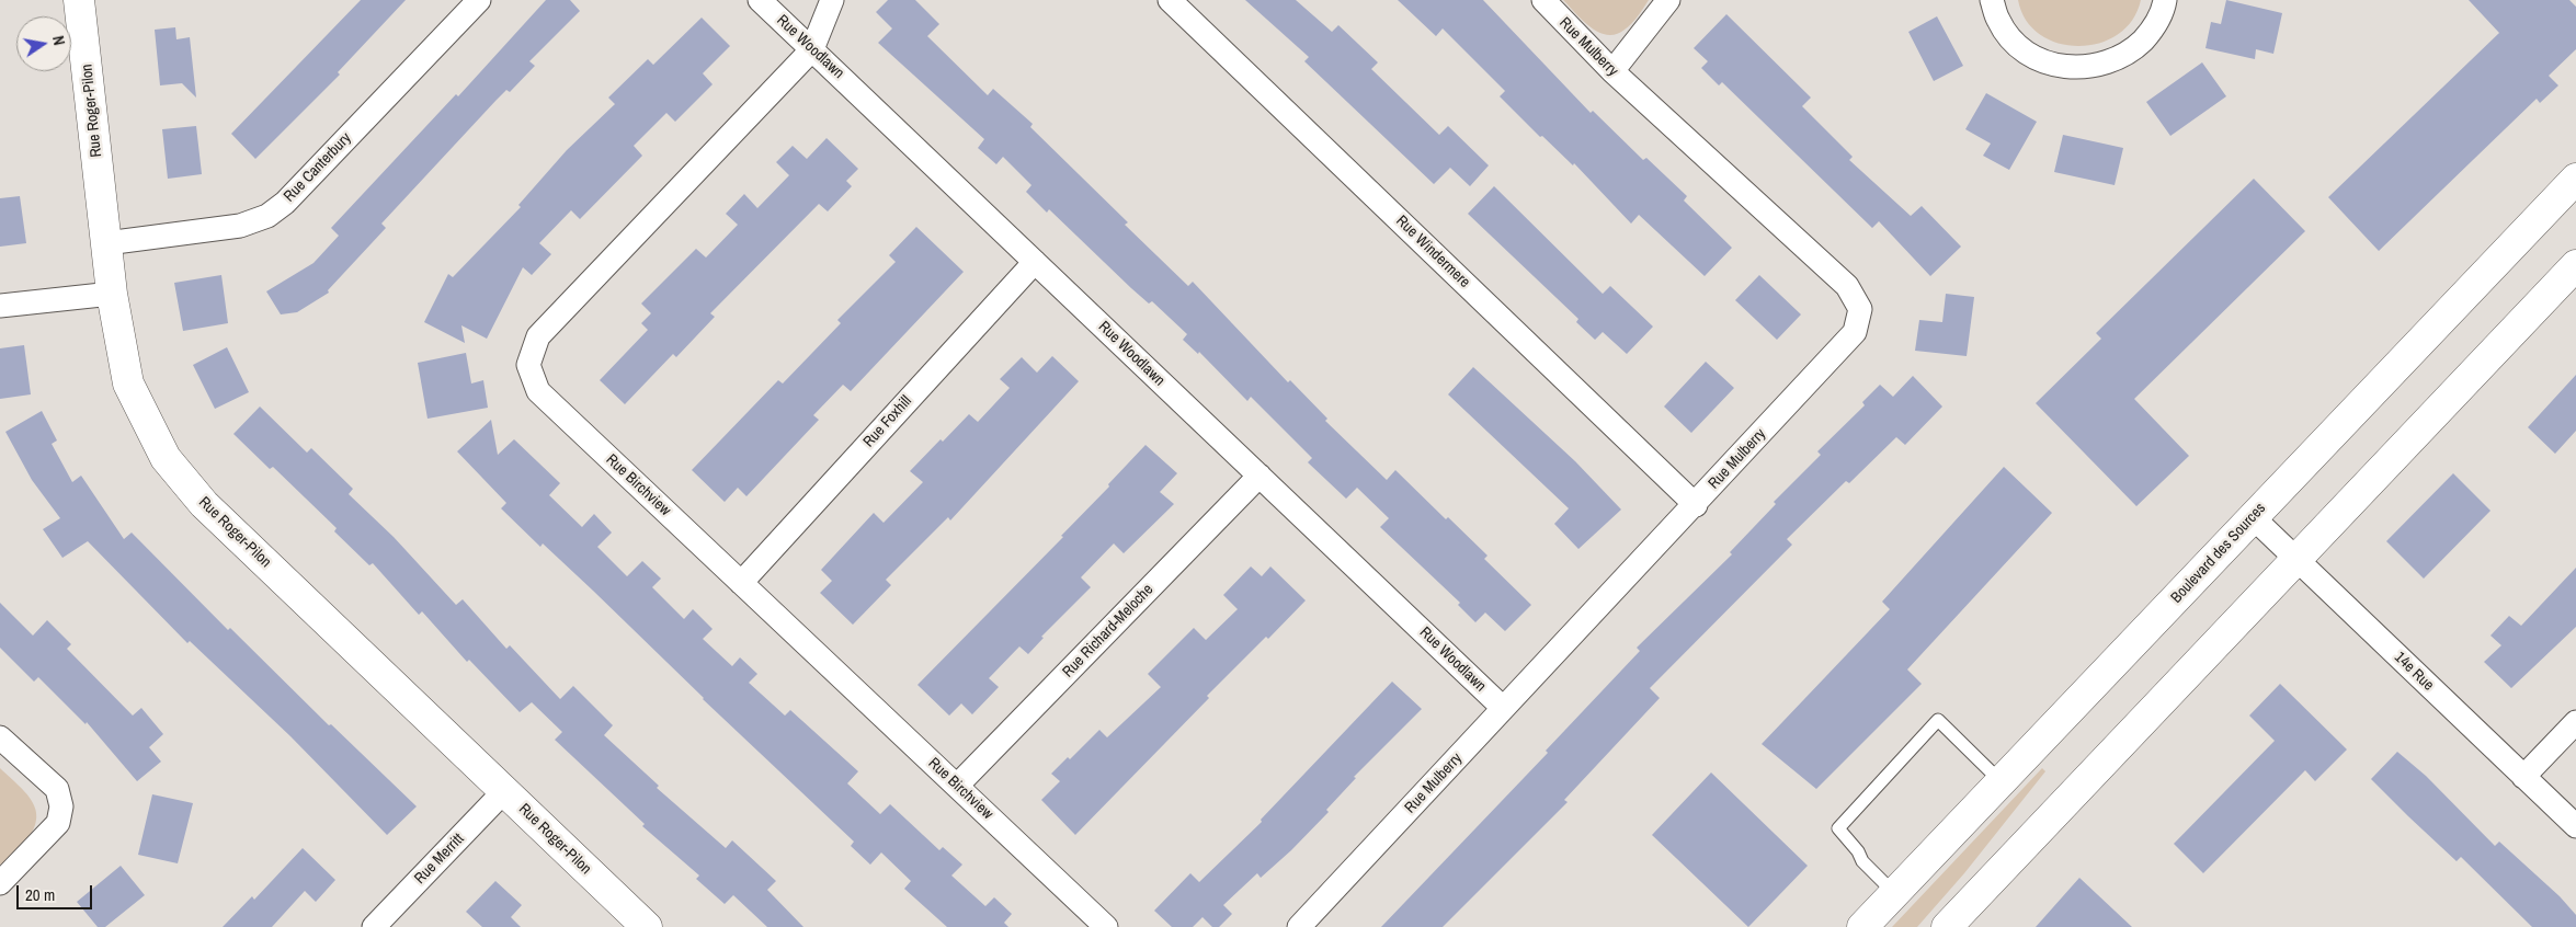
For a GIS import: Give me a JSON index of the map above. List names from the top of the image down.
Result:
{
  "streets": {
    "main road": ["Rue Roger-Pilon", "Boulevard des Sources"],
    "street": [
      "Rue Woodlawn",
      "Rue Mulberry",
      "Rue Canterbury",
      "Rue Windermere",
      "Rue Foxhill",
      "Rue Birchview",
      "Rue Richard-Meloche",
      "14e Rue",
      "Rue Merritt"
    ]
  },
  "crossings": [
    ["Rue Woodlawn", "Rue Mulberry"],
    ["Rue Woodlawn", "Rue Foxhill"],
    ["Rue Woodlawn", "Rue Birchview"],
    ["Rue Woodlawn", "Rue Richard-Meloche"],
    ["Rue Mulberry", "Rue Windermere"],
    ["Rue Roger-Pilon", "Rue Canterbury"],
    ["Rue Roger-Pilon", "Rue Merritt"],
    ["Rue Foxhill", "Rue Birchview"],
    ["Rue Birchview", "Rue Richard-Meloche"],
    ["Boulevard des Sources", "14e Rue"]
  ],
  "scale_bar": "20 m",
  "north": "right"
}
